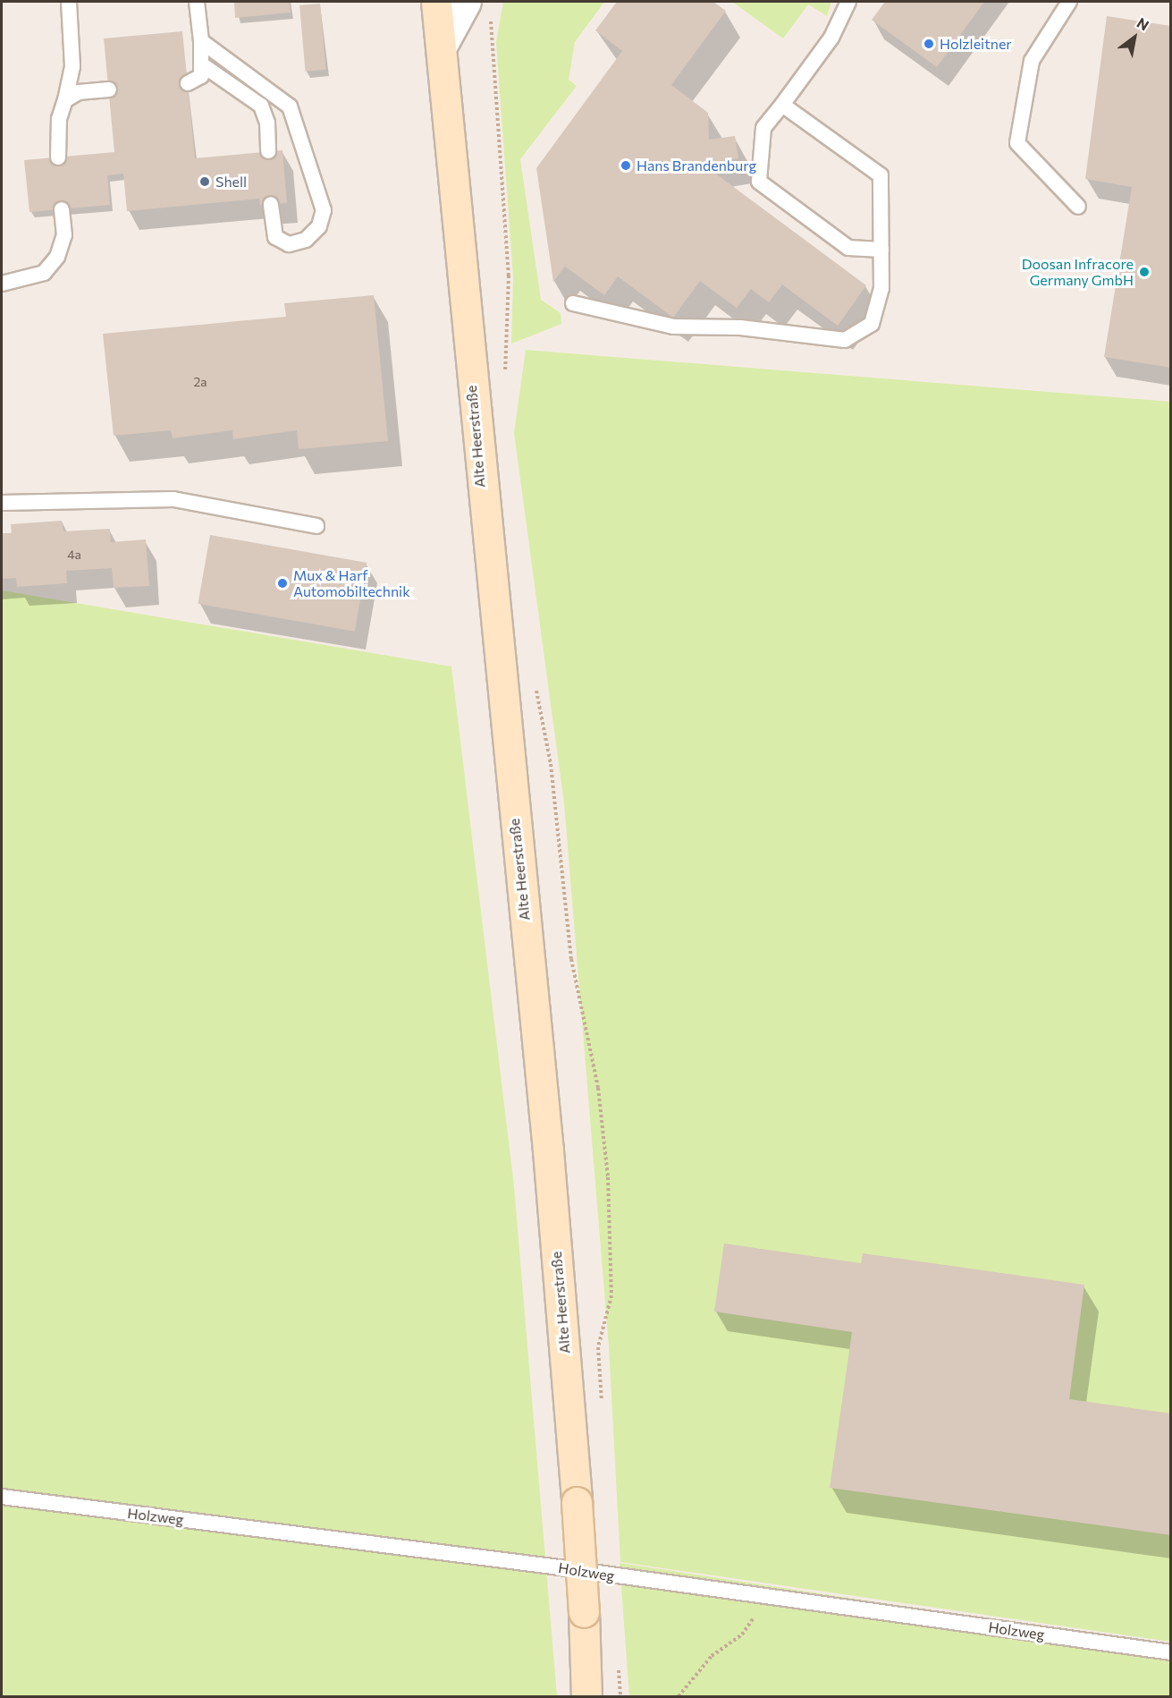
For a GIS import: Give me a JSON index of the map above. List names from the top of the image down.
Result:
{
  "streets": {
    "street": ["Alte Heerstraße"],
    "lane": ["Holzweg"]
  },
  "places": [
    "Holzleitner",
    "Hans Brandenburg",
    "Shell",
    "Doosan Infracore Germany GmbH",
    "Mux & Harf Automobiltechnik"
  ],
  "house_numbers": ["2a", "4a"],
  "north": "top right"
}
